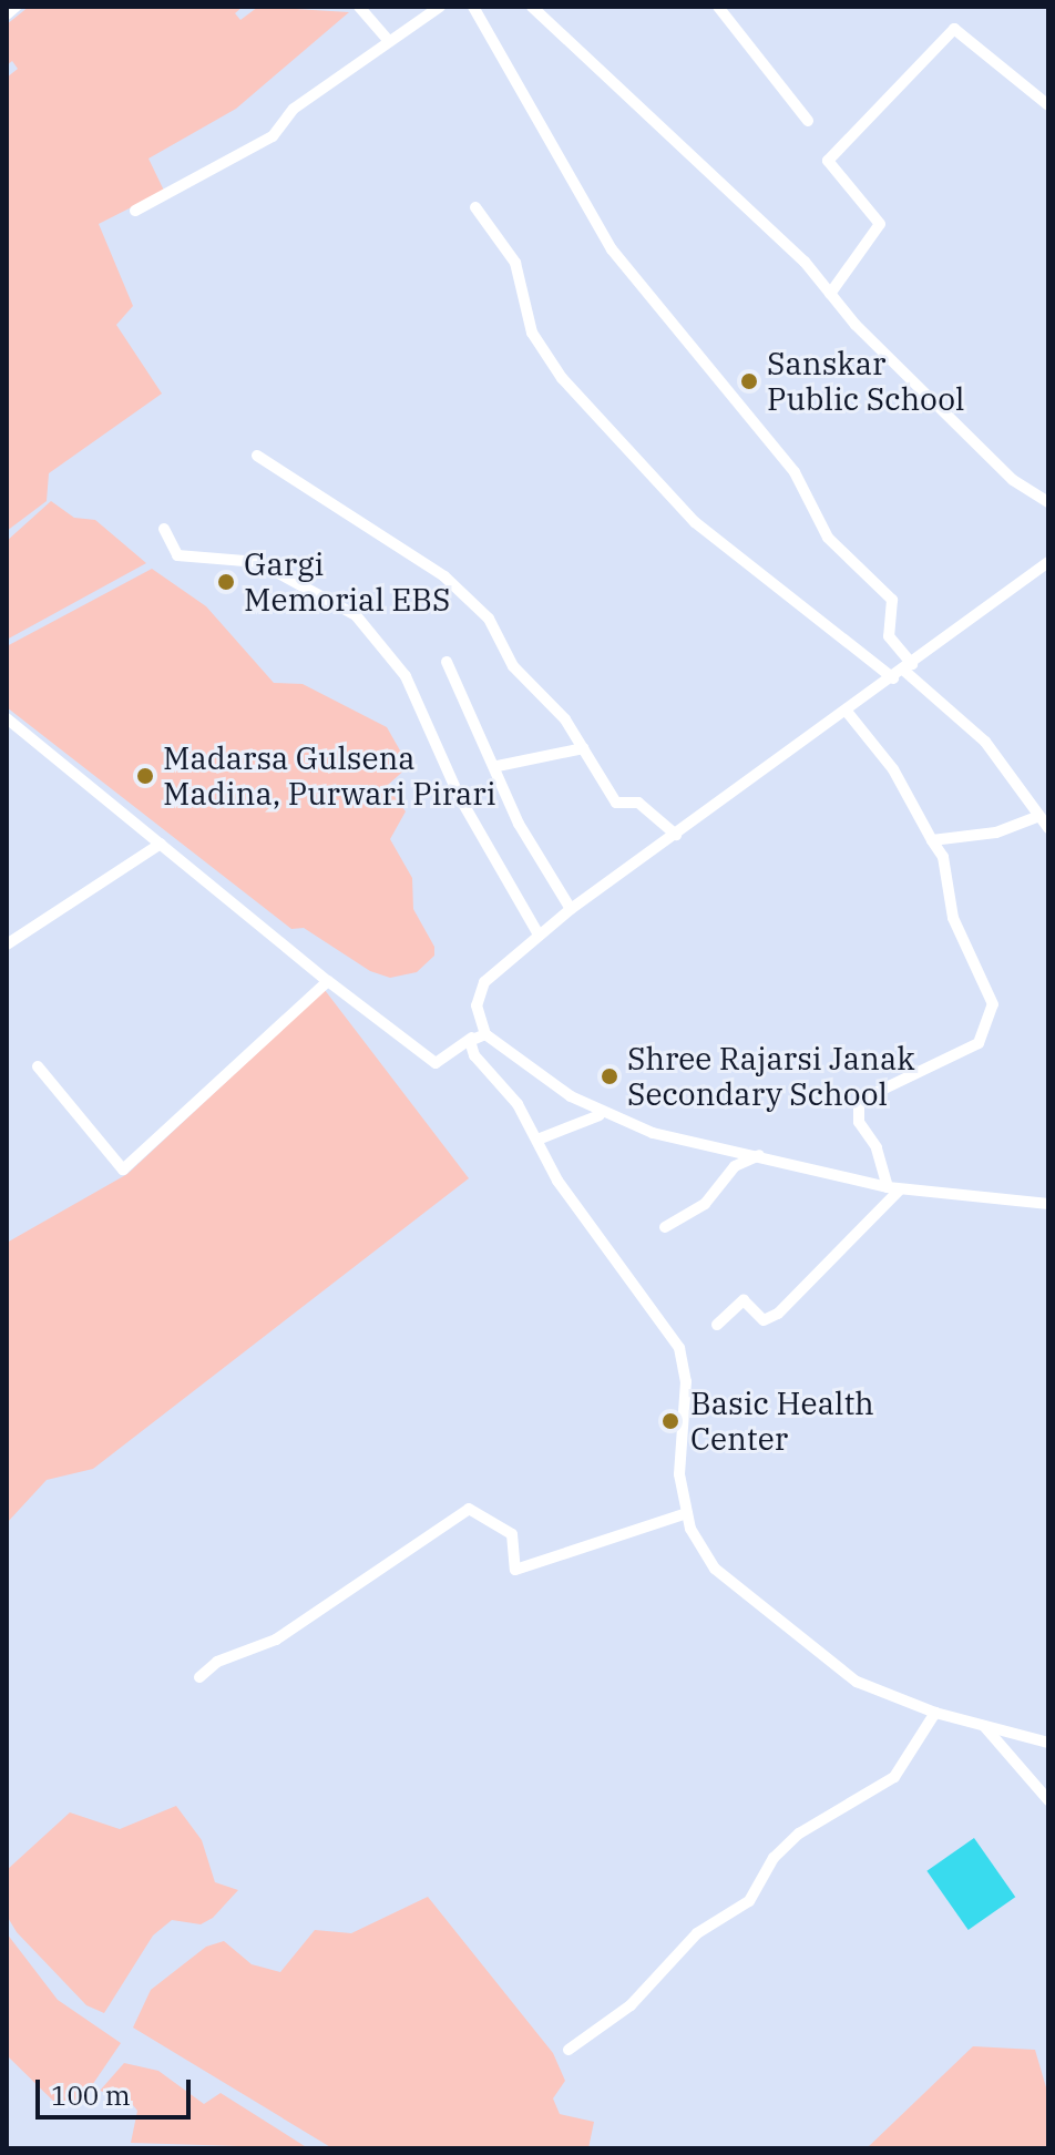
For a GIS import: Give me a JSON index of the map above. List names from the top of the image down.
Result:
{
  "places": [
    "Sanskar Public School",
    "Gargi Memorial EBS",
    "Madarsa Gulsena Madina, Purwari Pirari",
    "Shree Rajarsi Janak Secondary School",
    "Basic Health Center"
  ],
  "scale_bar": "100 m"
}
